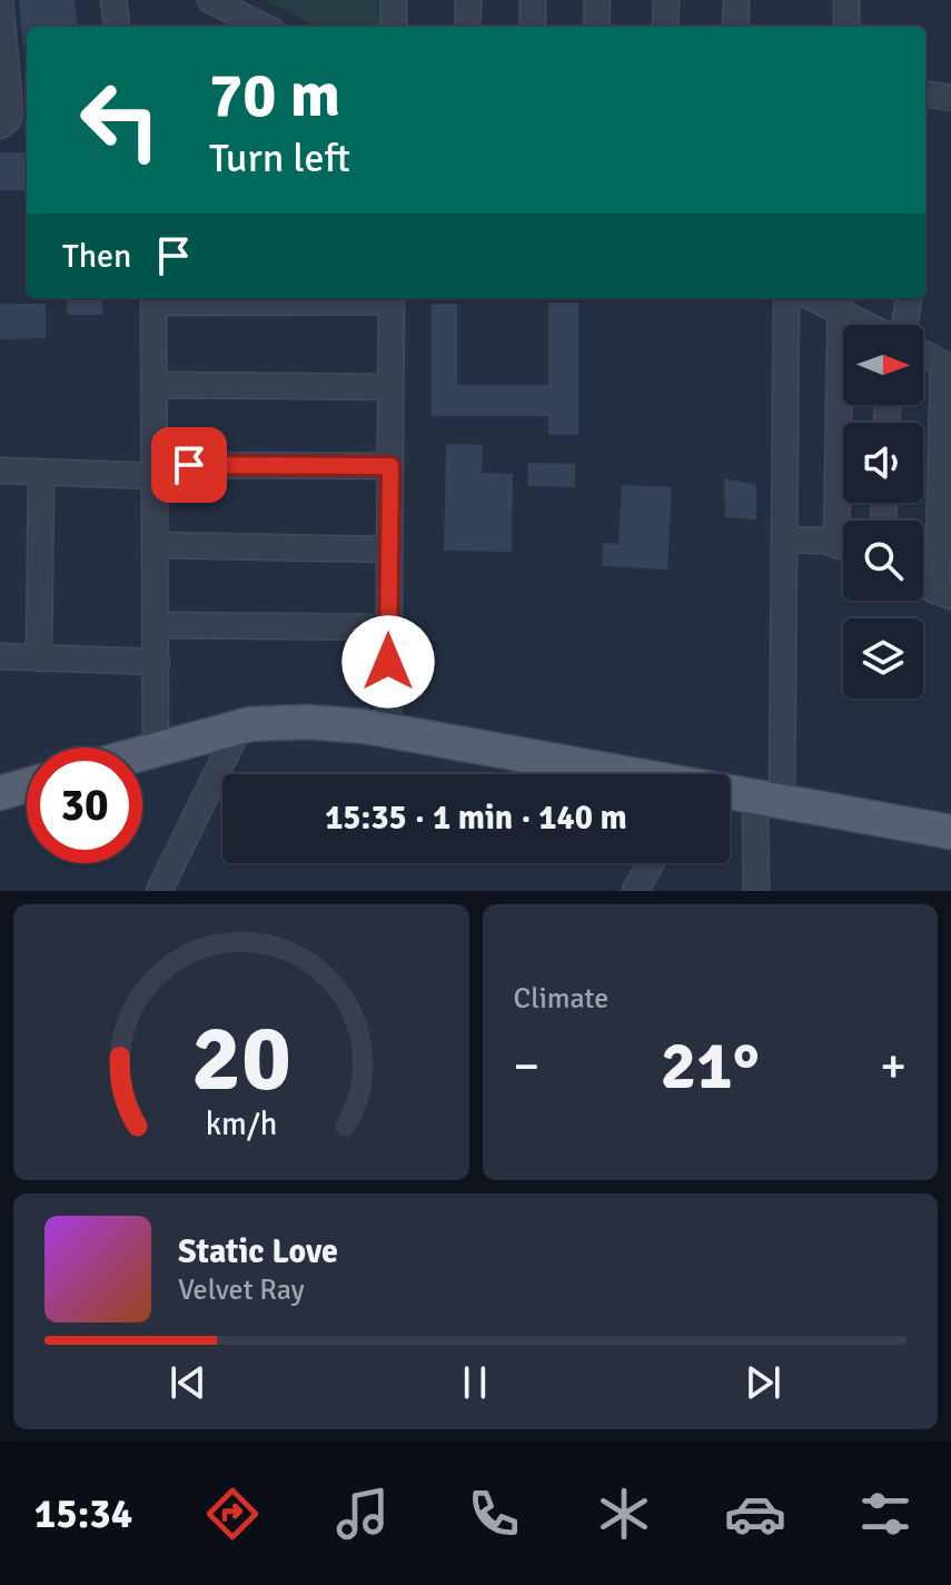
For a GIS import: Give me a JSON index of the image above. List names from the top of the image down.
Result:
{
  "north": "right",
  "page": {
    "turn": ["70 m", "Turn left"],
    "then": "Then",
    "limit": "30",
    "trip": "15:35 · 1 min · 140 m",
    "tile": "Climate",
    "heat": ["−", "21°", "+"],
    "song": ["Static Love", "Velvet Ray"],
    "tabs": "15:34",
    "gauge": ["20", "km/h"]
  }
}
